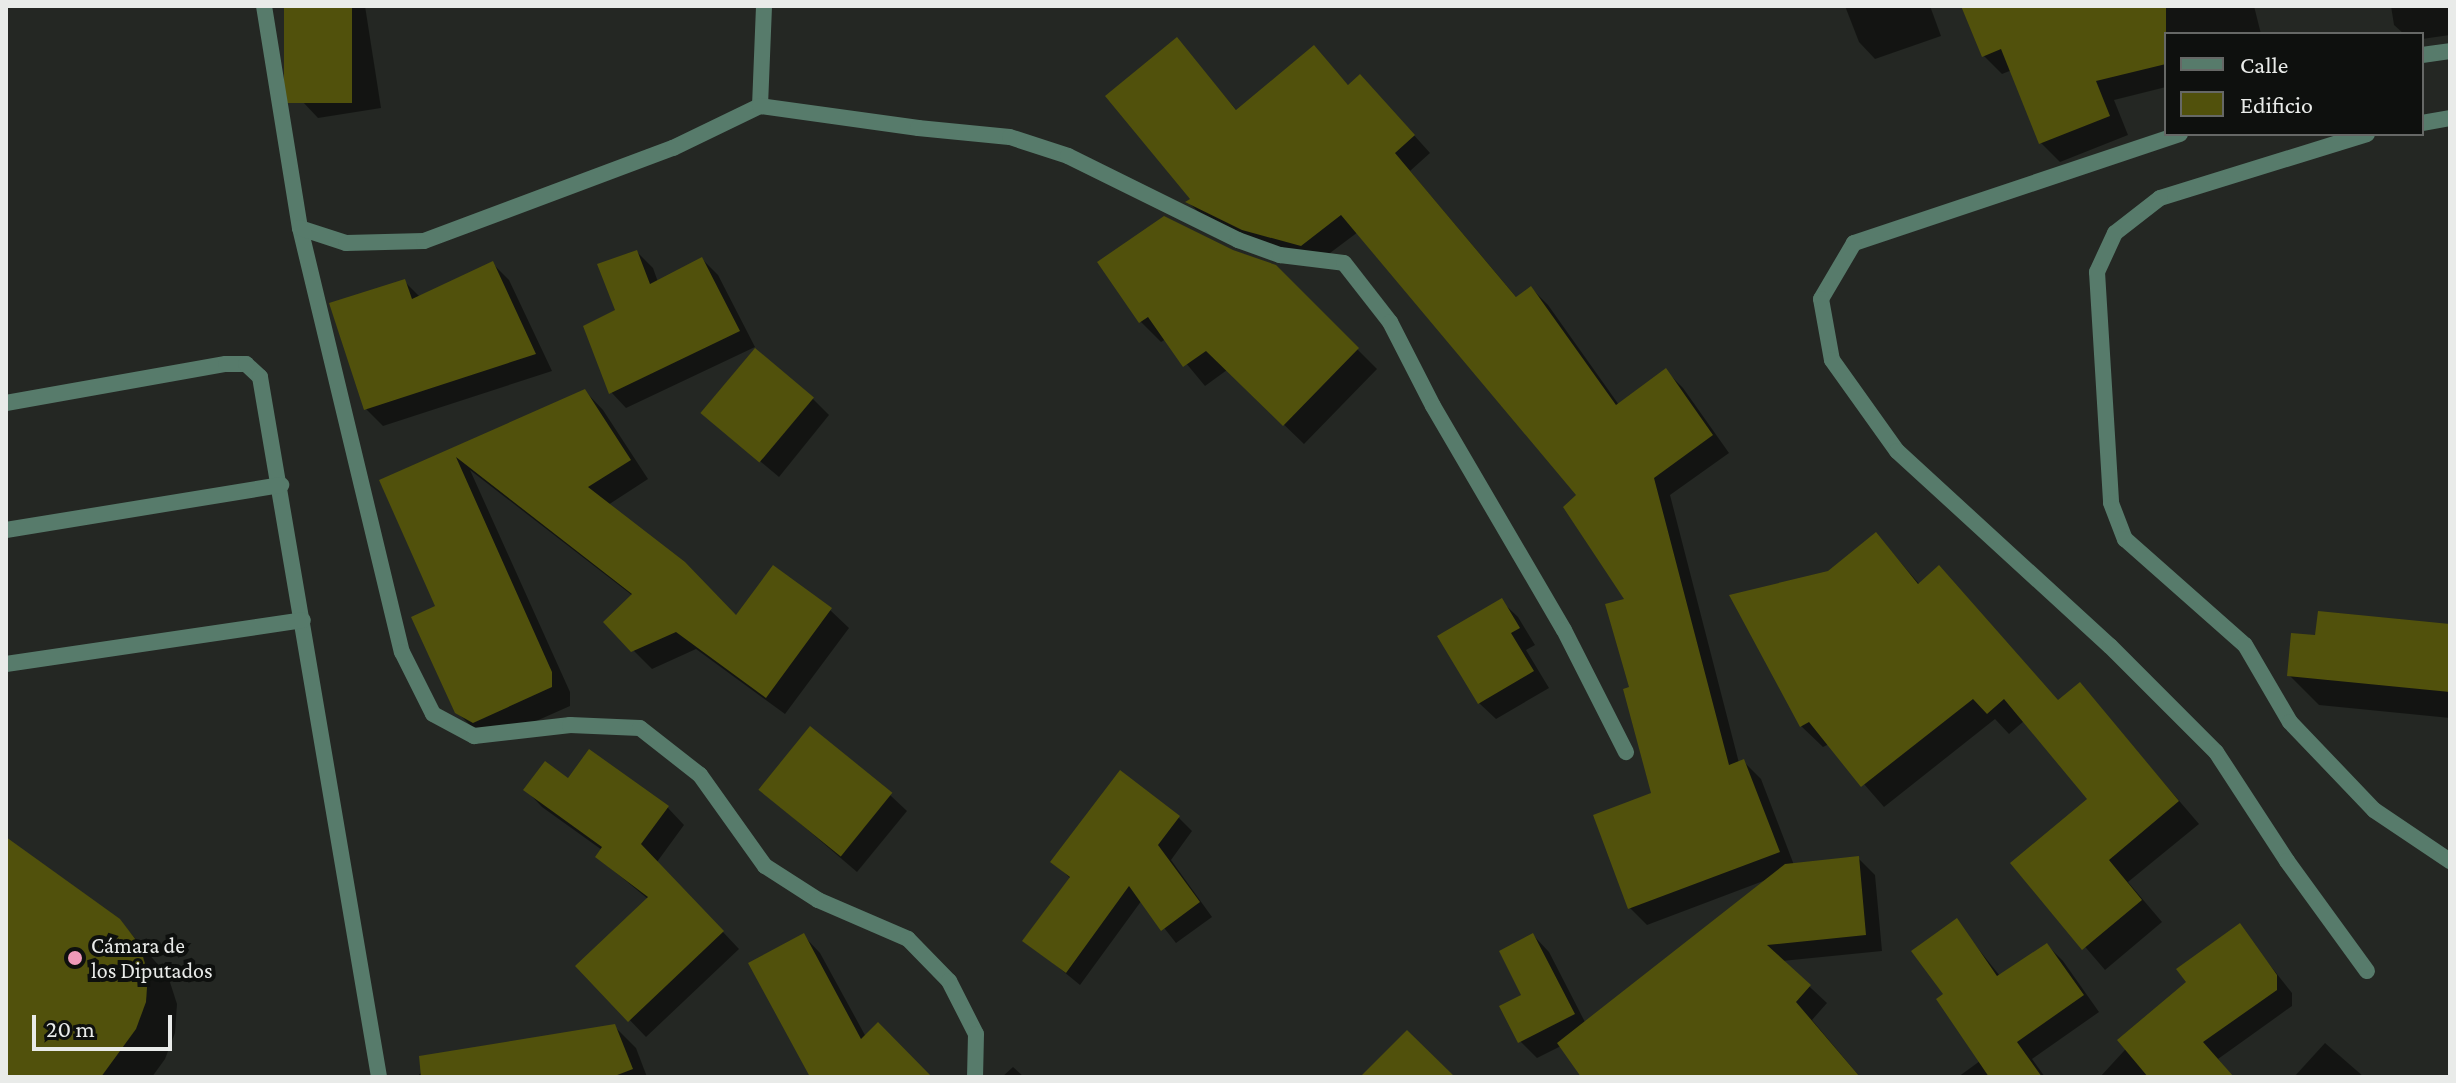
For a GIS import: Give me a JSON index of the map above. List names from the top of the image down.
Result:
{
  "places": ["Cámara de los Diputados"],
  "legend": ["Calle", "Edificio"],
  "scale_bar": "20 m"
}
